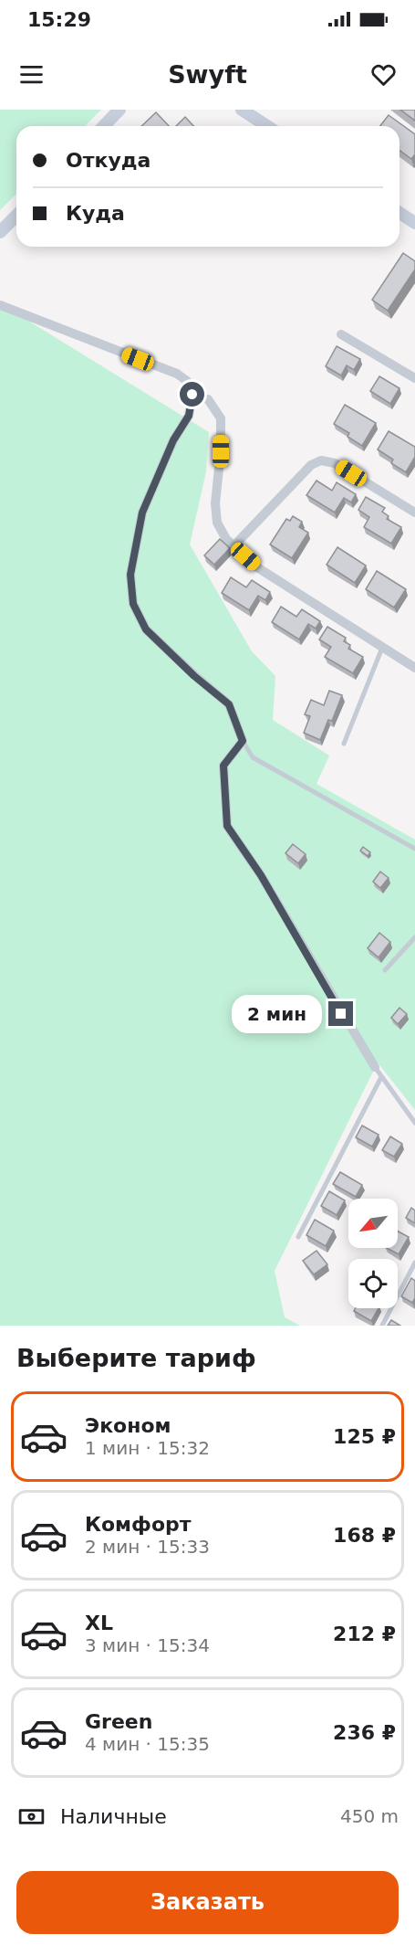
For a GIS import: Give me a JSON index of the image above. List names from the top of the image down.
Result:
{
  "north": "bottom left",
  "page": {
    "status": "15:29",
    "header": "Swyft",
    "banner": ["Откуда", "Куда"],
    "bubble": "2 мин",
    "heading": "Выберите тариф",
    "list": [
      {
        "name": "Эконом",
        "note": "1 мин · 15:32",
        "value": "125 ₽"
      },
      {
        "name": "Комфорт",
        "note": "2 мин · 15:33",
        "value": "168 ₽"
      },
      {
        "name": "XL",
        "note": "3 мин · 15:34",
        "value": "212 ₽"
      },
      {
        "name": "Green",
        "note": "4 мин · 15:35",
        "value": "236 ₽"
      }
    ],
    "pay": ["Наличные", "450 m"],
    "buttons": "Заказать"
  }
}
